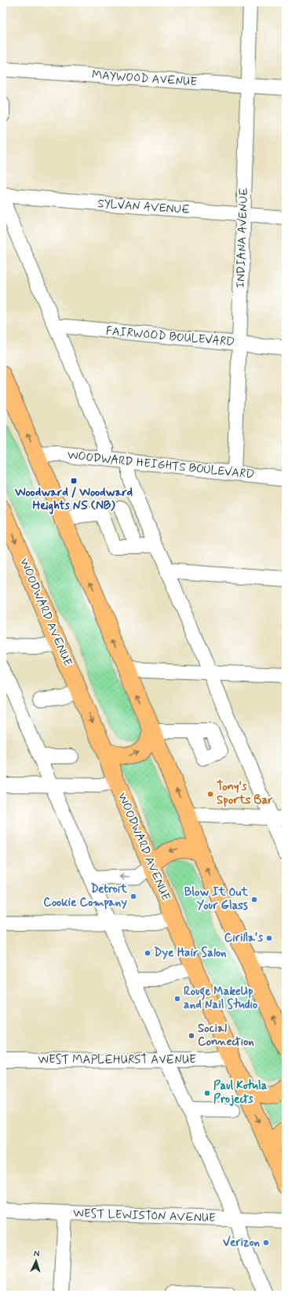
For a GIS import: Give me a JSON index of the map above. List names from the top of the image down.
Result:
{
  "streets": {
    "main road": ["WOODWARD AVENUE"],
    "street": [
      "MAYWOOD AVENUE",
      "SYLVAN AVENUE",
      "INDIANA AVENUE",
      "FAIRWOOD BOULEVARD",
      "WOODWARD HEIGHTS BOULEVARD",
      "WEST MAPLEHURST AVENUE",
      "WEST LEWISTON AVENUE"
    ]
  },
  "crossings": [
    ["MAYWOOD AVENUE", "INDIANA AVENUE"],
    ["SYLVAN AVENUE", "INDIANA AVENUE"],
    ["INDIANA AVENUE", "FAIRWOOD BOULEVARD"],
    ["INDIANA AVENUE", "WOODWARD HEIGHTS BOULEVARD"],
    ["WOODWARD AVENUE", "WEST MAPLEHURST AVENUE"]
  ],
  "places": {
    "transit": ["Woodward / Woodward Heights NS (NB)"],
    "other": [
      "Tony's Sports Bar",
      "Detroit Cookie Company",
      "Blow It Out Your Glass",
      "Cirilla's",
      "Dye Hair Salon",
      "Rouge MakeUp and Nail Studio",
      "Social Connection",
      "Paul Kotula Projects",
      "Verizon"
    ]
  },
  "north": "top"
}
